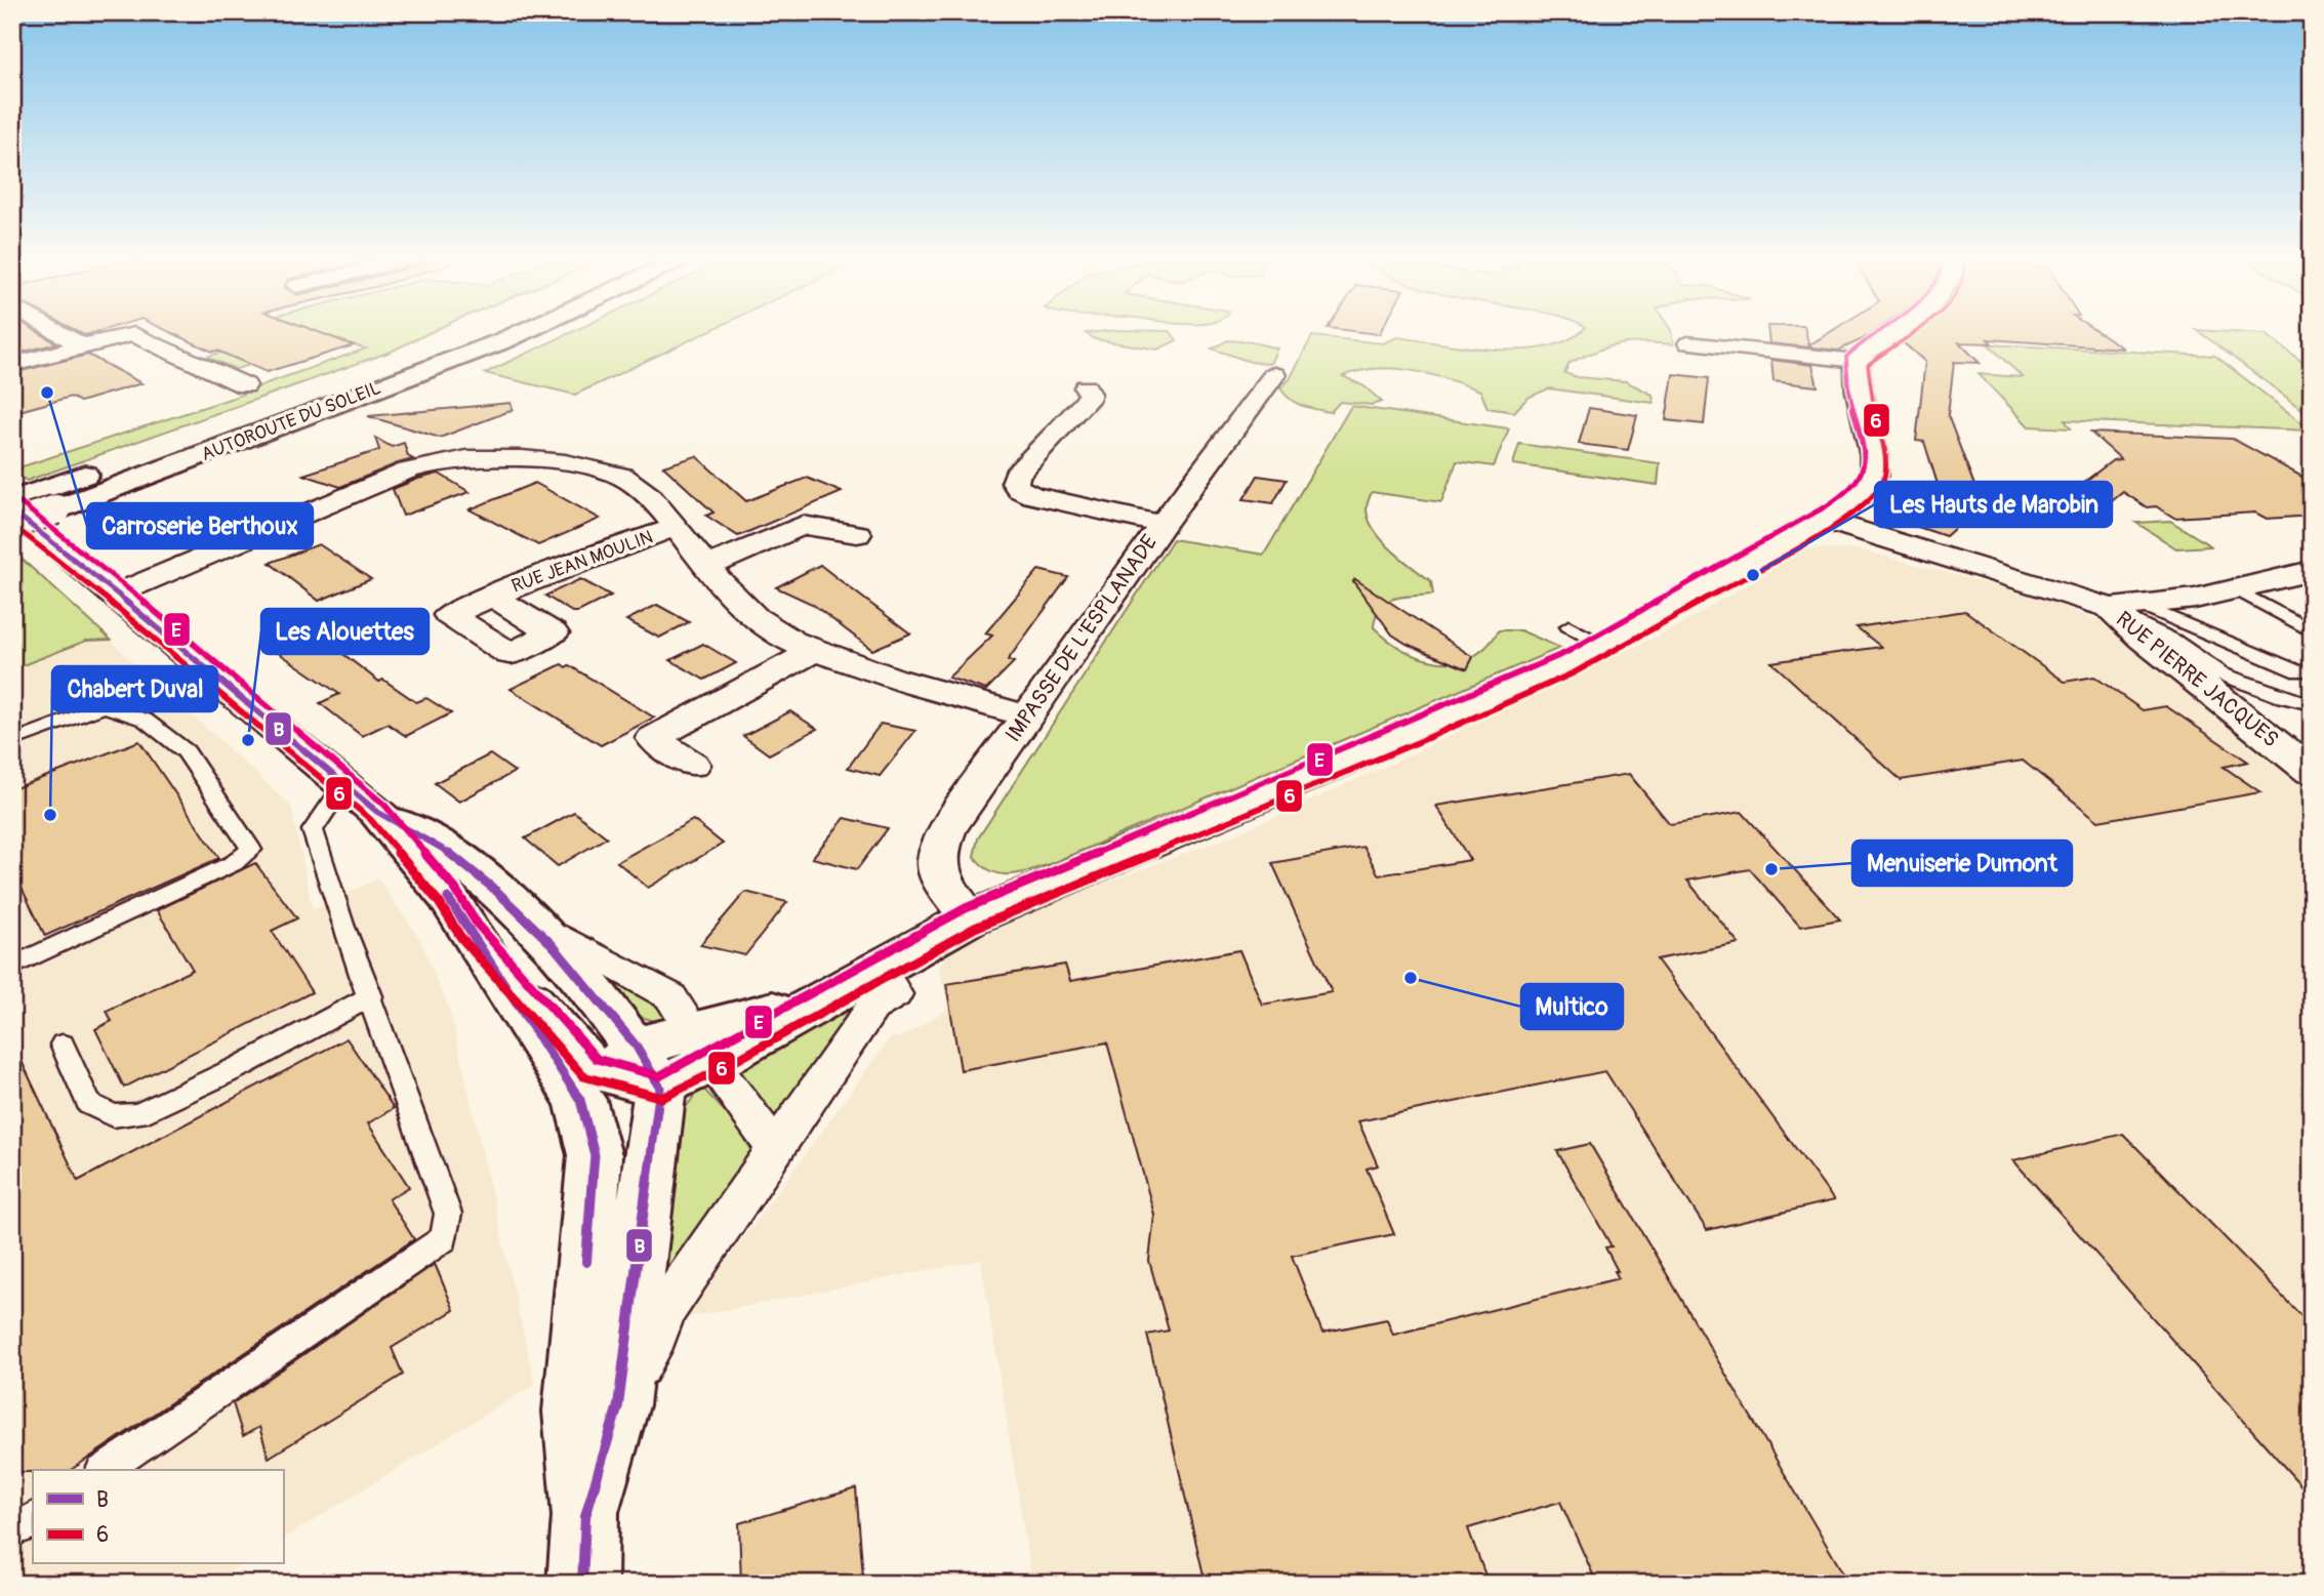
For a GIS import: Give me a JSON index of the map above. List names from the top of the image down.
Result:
{
  "streets": {
    "main road": ["AUTOROUTE DU SOLEIL"],
    "street": ["RUE JEAN MOULIN", "IMPASSE DE L'ESPLANADE", "RUE PIERRE JACQUES"]
  },
  "crossings": [
    ["RUE JEAN MOULIN", "IMPASSE DE L'ESPLANADE"]
  ],
  "places": [
    "Carroserie Berthoux",
    "Les Hauts de Marobin",
    "Les Alouettes",
    "Chabert Duval",
    "Menuiserie Dumont",
    "Multico"
  ],
  "lines": ["transit line 6", "transit line E", "transit line B"],
  "legend": ["B", "6"]
}
